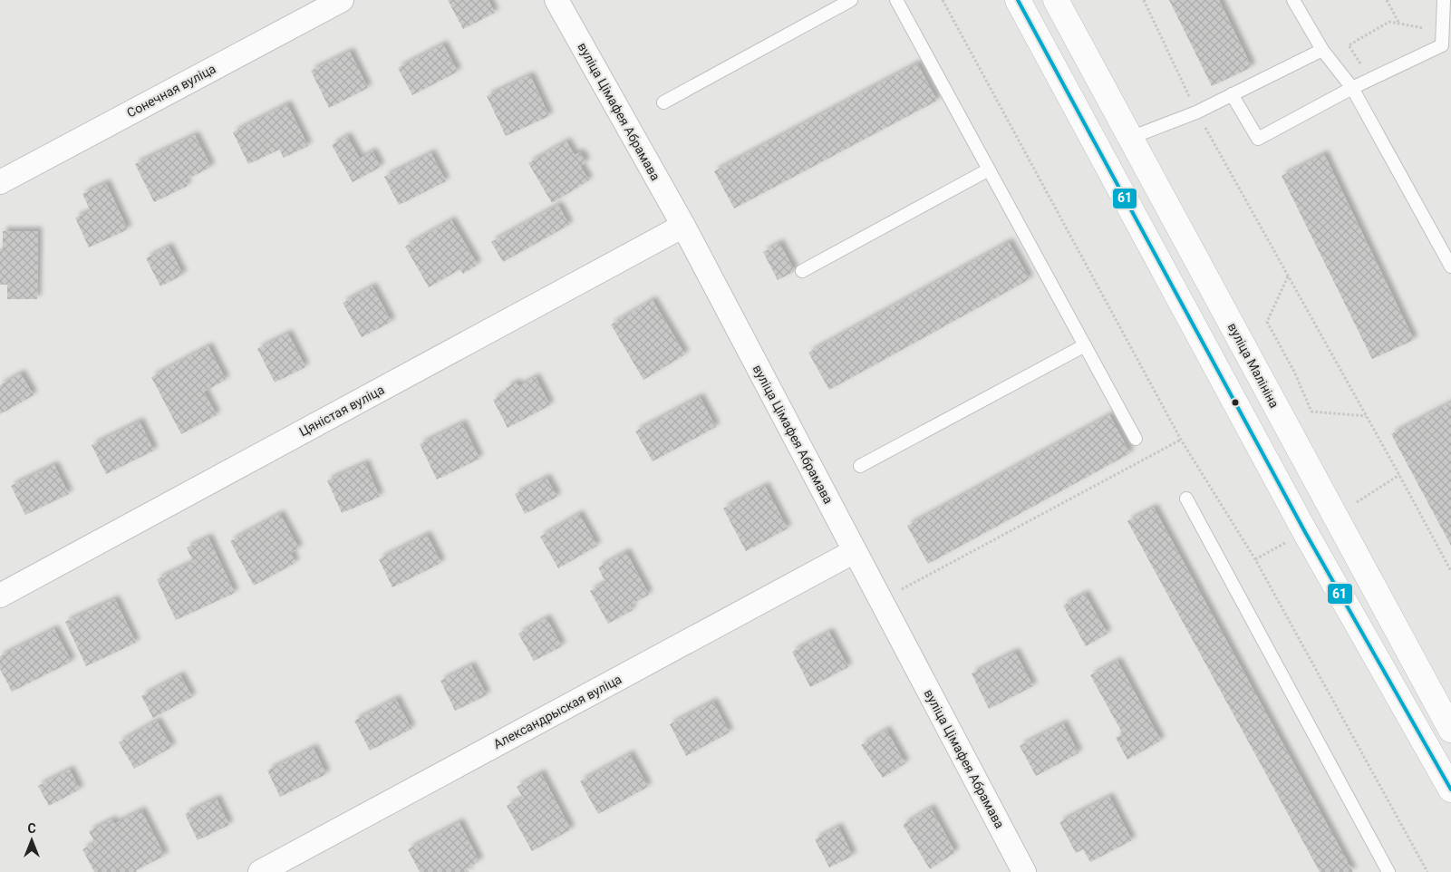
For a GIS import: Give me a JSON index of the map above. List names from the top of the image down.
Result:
{
  "streets": {
    "main road": ["вуліца Малініна"],
    "street": [
      "Сонечная вуліца",
      "вуліца Цімафея Абрамава",
      "Цяністая вуліца",
      "Александрыская вуліца"
    ]
  },
  "crossings": [
    ["вуліца Цімафея Абрамава", "Цяністая вуліца"],
    ["вуліца Цімафея Абрамава", "Александрыская вуліца"]
  ],
  "lines": ["transit line 61"],
  "north": "top"
}
